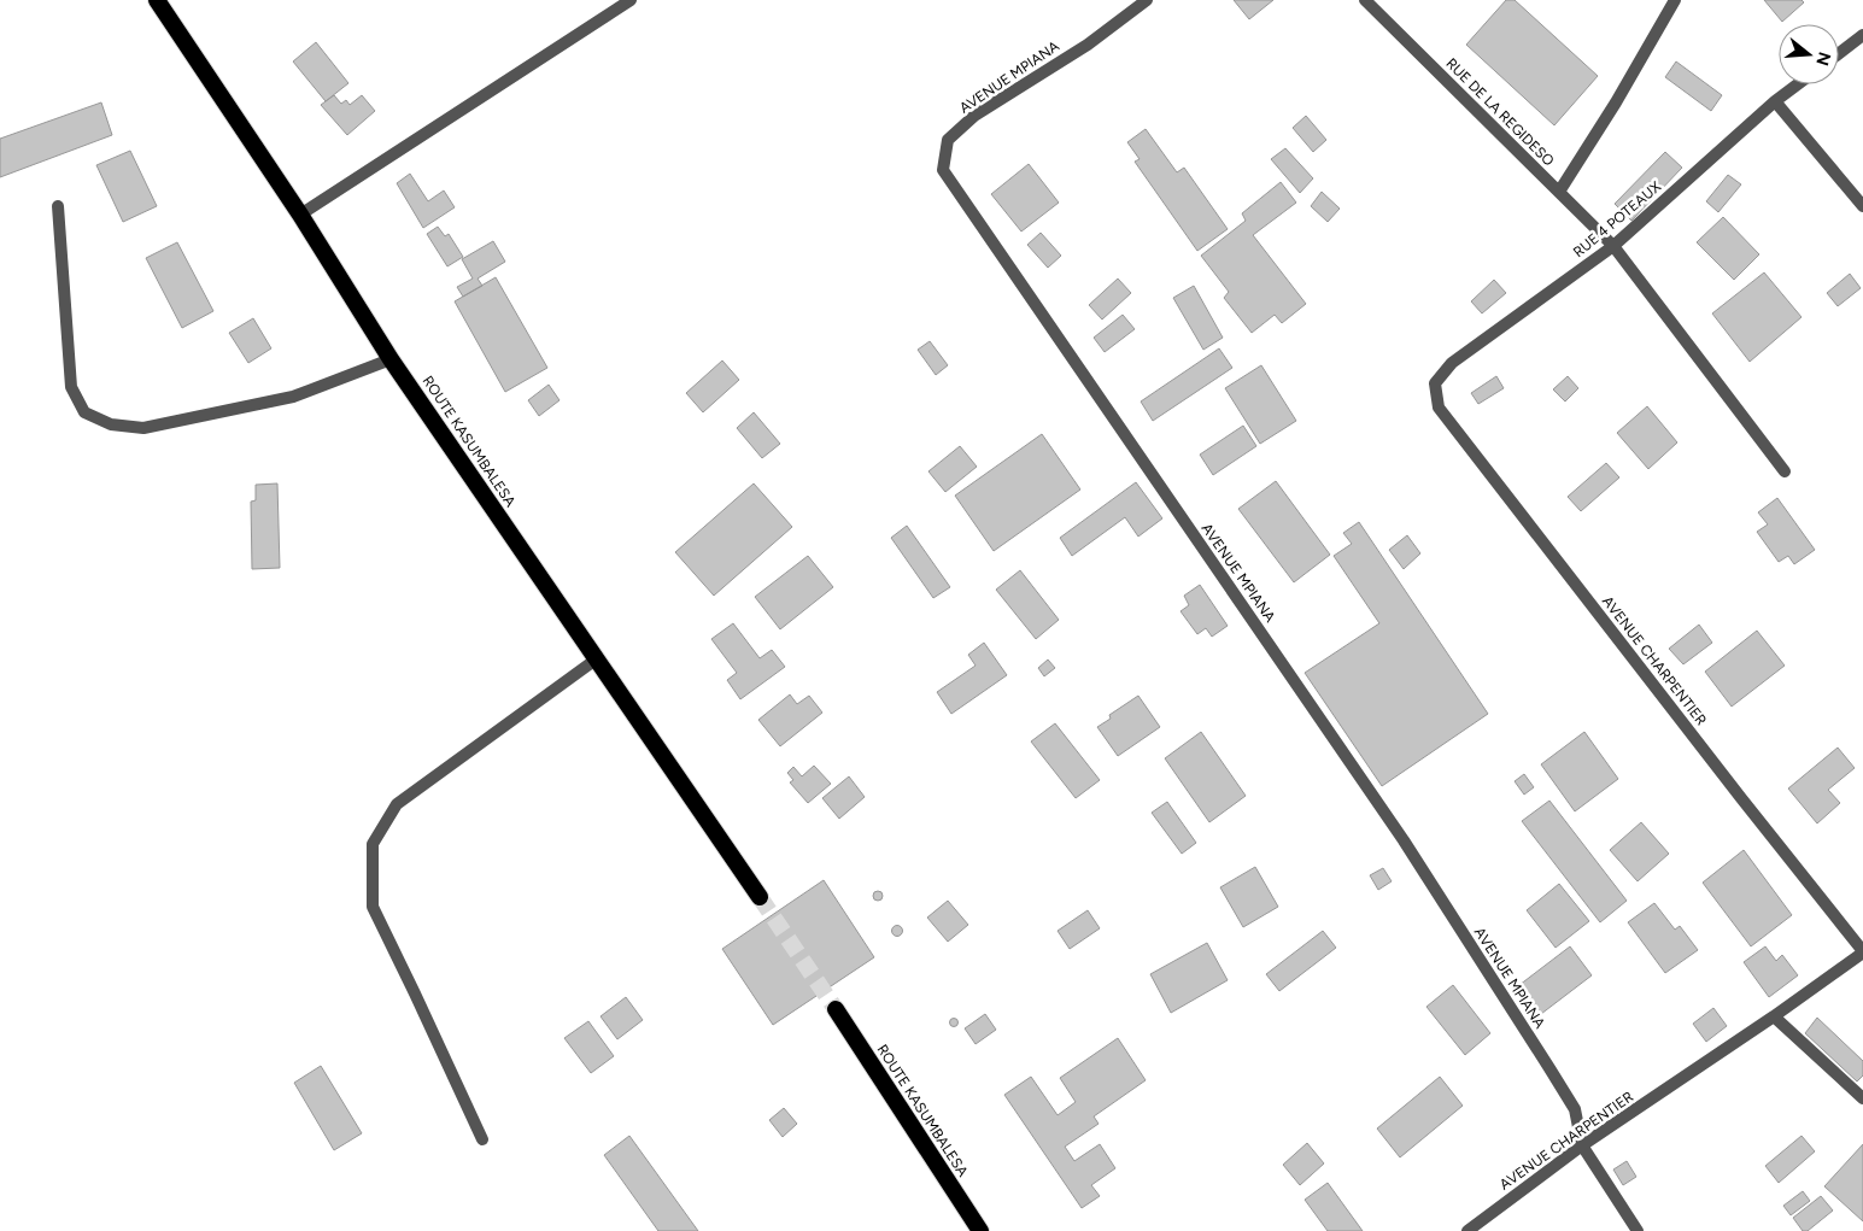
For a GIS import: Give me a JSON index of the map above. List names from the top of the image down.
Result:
{
  "streets": {
    "highway": ["ROUTE KASUMBALESA"],
    "street": [
      "AVENUE MPIANA",
      "RUE DE LA REGIDESO",
      "RUE 4 POTEAUX",
      "AVENUE CHARPENTIER"
    ]
  },
  "crossings": [
    ["AVENUE MPIANA", "AVENUE CHARPENTIER"],
    ["RUE DE LA REGIDESO", "RUE 4 POTEAUX"],
    ["RUE 4 POTEAUX", "AVENUE CHARPENTIER"]
  ],
  "north": "right"
}
